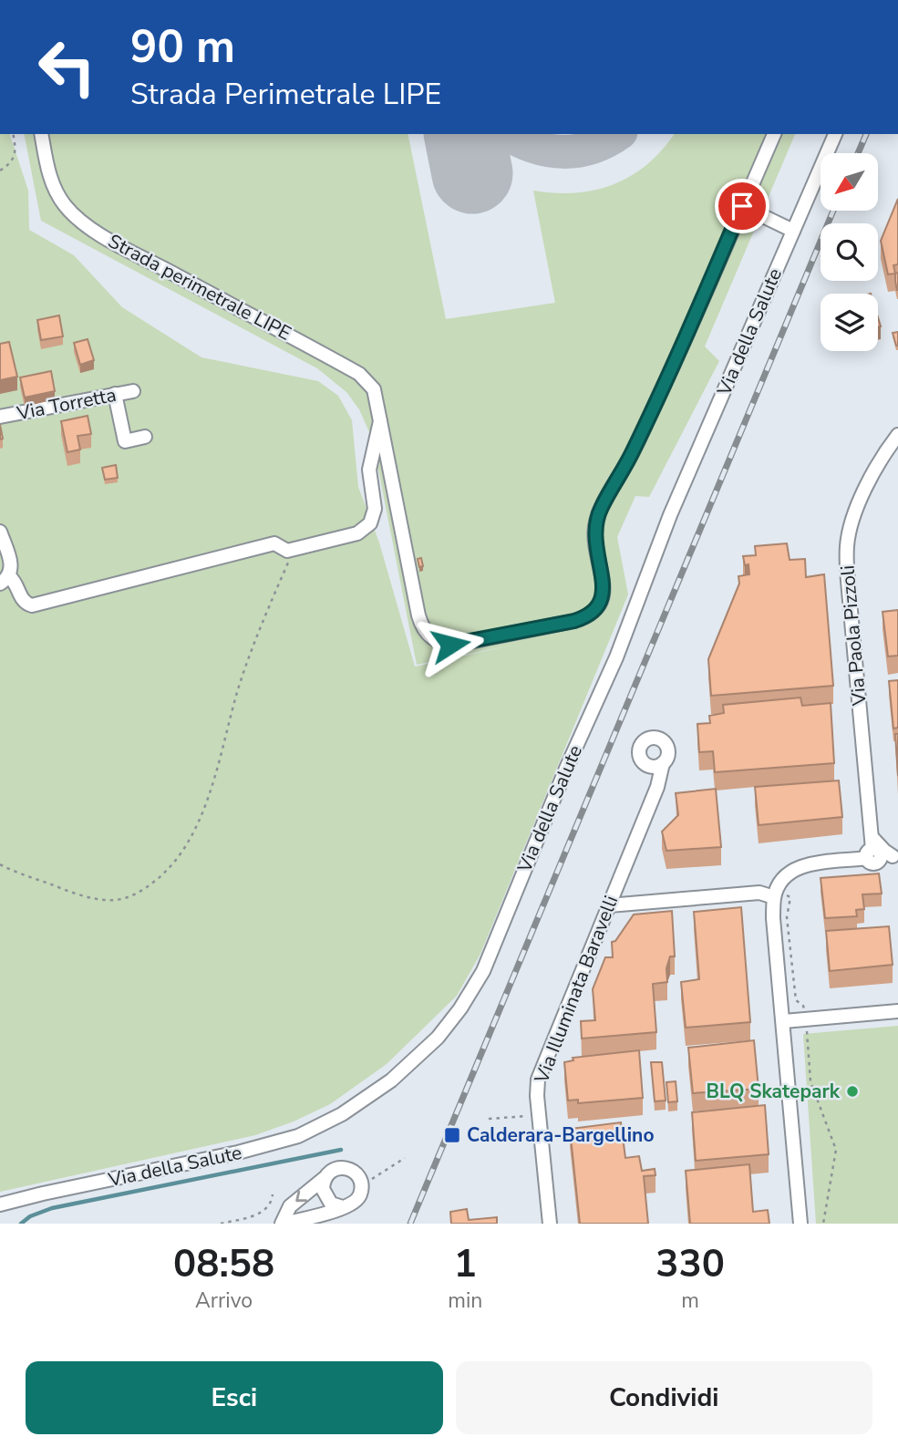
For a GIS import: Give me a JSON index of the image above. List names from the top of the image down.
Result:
{
  "streets": {
    "street": [
      "Strada perimetrale LIPE",
      "Via della Salute",
      "Via Torretta",
      "Via Paola Pizzoli",
      "Via Illuminata Baravelli"
    ]
  },
  "places": {
    "other": ["BLQ Skatepark"],
    "transit": ["Calderara-Bargellino"]
  },
  "north": "bottom left",
  "page": {
    "turn": ["90 m", "Strada Perimetrale LIPE"],
    "eta": [
      "08:58",
      "Arrivo",
      "1",
      "min",
      "330",
      "m"
    ],
    "buttons": ["Esci", "Condividi"]
  }
}
